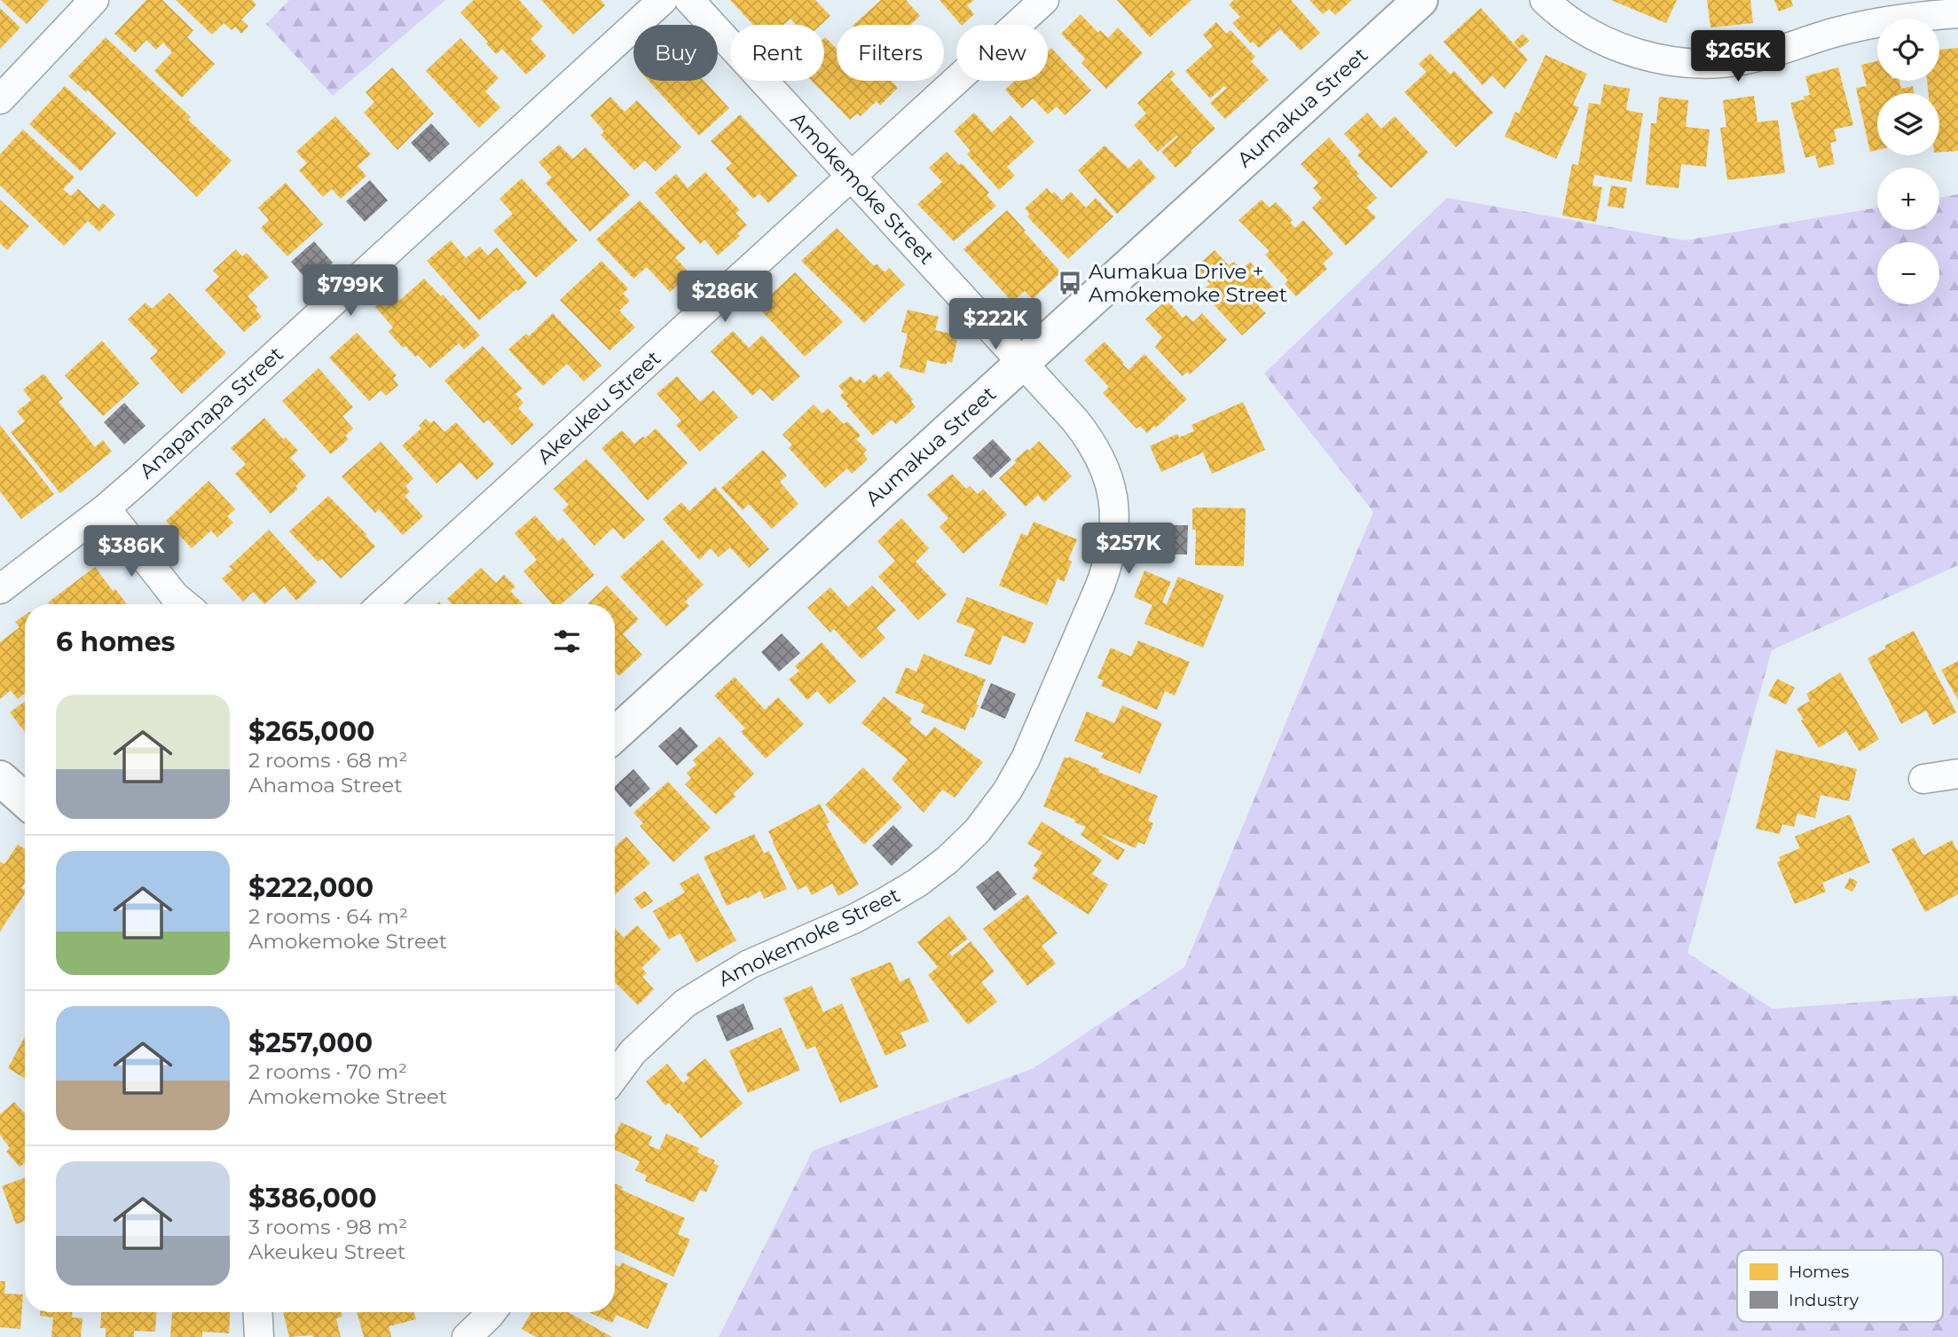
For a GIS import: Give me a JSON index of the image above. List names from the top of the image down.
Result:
{
  "streets": {
    "street": [
      "Aumakua Street",
      "Amokemoke Street",
      "Akeukeu Street",
      "Anapanapa Street"
    ]
  },
  "crossings": [
    ["Aumakua Street", "Amokemoke Street"],
    ["Amokemoke Street", "Akeukeu Street"]
  ],
  "places": {
    "bus stop": ["Aumakua Drive + Amokemoke Street"]
  },
  "legend": ["Homes", "Industry"],
  "page": {
    "map_buttons": ["+", "−"],
    "chip": [
      "Buy",
      "Rent",
      "Filters",
      "New"
    ],
    "price": [
      "$265K",
      "$799K",
      "$286K",
      "$222K",
      "$257K",
      "$386K"
    ],
    "heading": "6 homes",
    "list": [
      {
        "name": "$265,000",
        "note": "2 rooms · 68 m² · Ahamoa Street"
      },
      {
        "name": "$222,000",
        "note": "2 rooms · 64 m² · Amokemoke Street"
      },
      {
        "name": "$257,000",
        "note": "2 rooms · 70 m² · Amokemoke Street"
      },
      {
        "name": "$386,000",
        "note": "3 rooms · 98 m² · Akeukeu Street"
      }
    ]
  }
}
